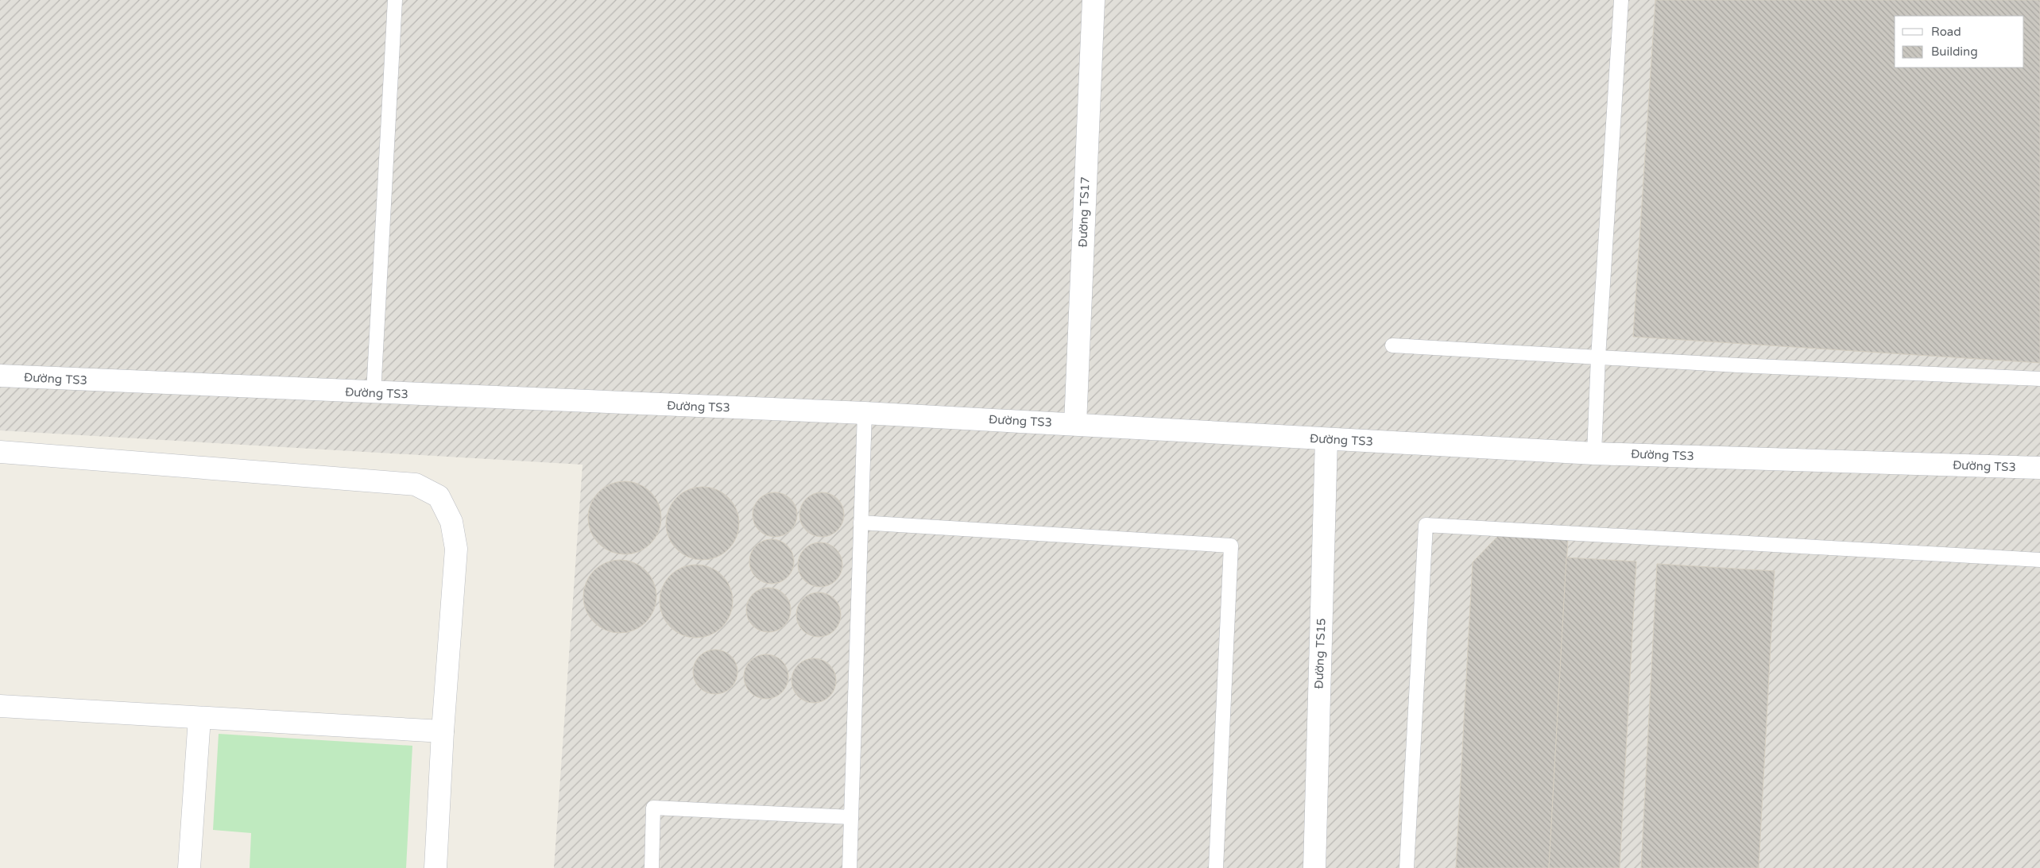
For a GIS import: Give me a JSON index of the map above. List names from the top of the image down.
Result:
{
  "streets": {
    "street": ["Đường TS17", "Đường TS3", "Đường TS15"]
  },
  "crossings": [
    ["Đường TS17", "Đường TS3"],
    ["Đường TS3", "Đường TS15"]
  ],
  "legend": ["Road", "Building"]
}
